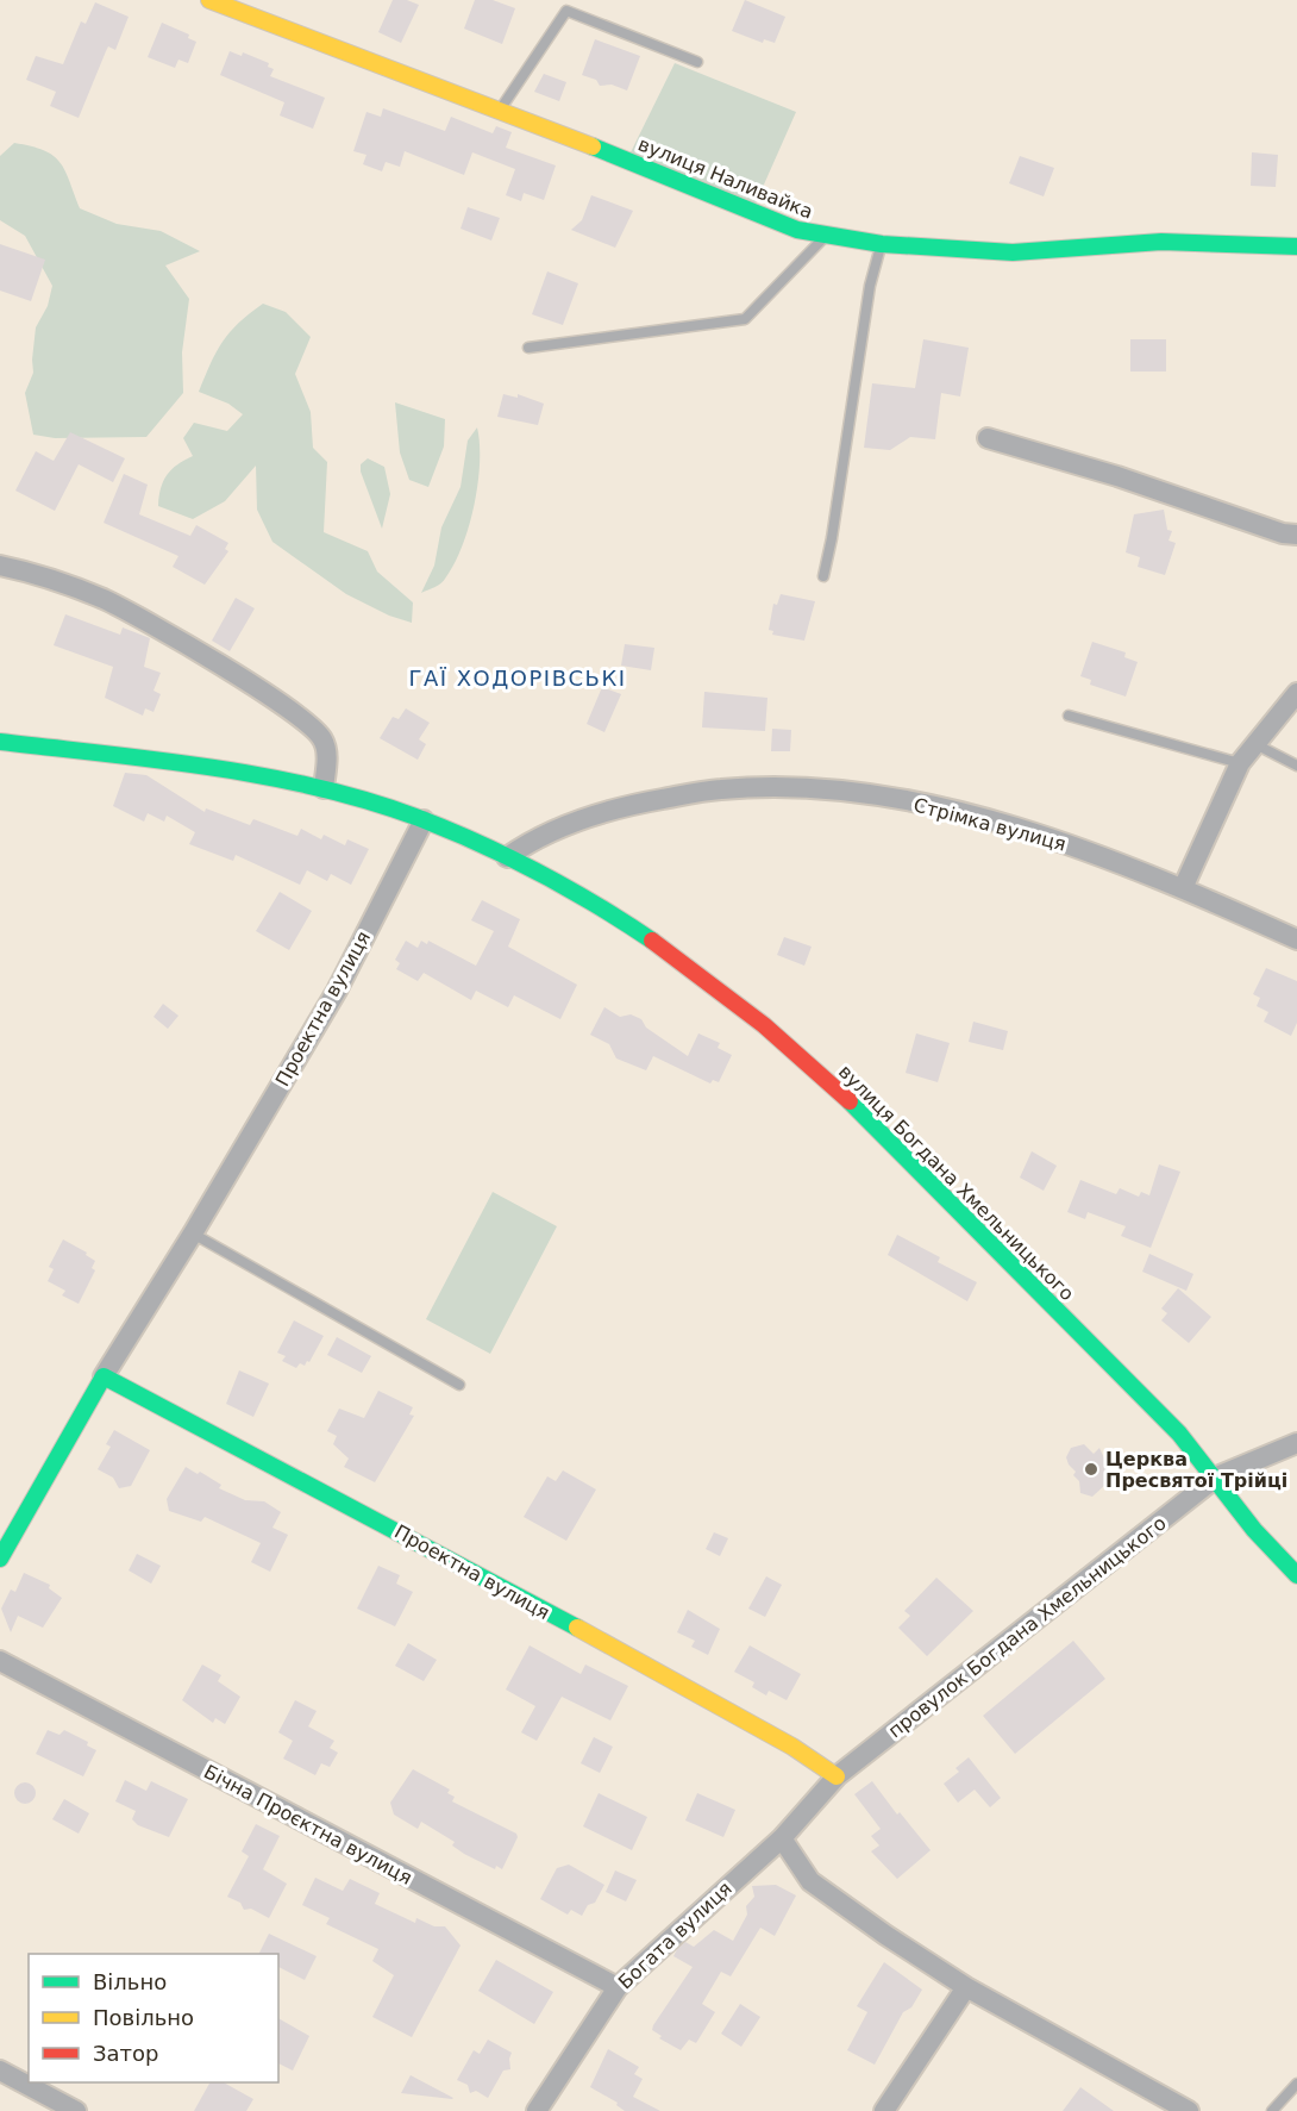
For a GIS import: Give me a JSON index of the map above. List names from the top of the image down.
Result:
{
  "streets": {
    "street": [
      "вулиця Наливайка",
      "Стрімка вулиця",
      "Проектна вулиця",
      "вулиця Богдана Хмельницького",
      "провулок Богдана Хмельницького",
      "Бічна Проєктна вулиця",
      "Богата вулиця"
    ]
  },
  "crossings": [
    ["Стрімка вулиця", "вулиця Богдана Хмельницького"],
    ["Проектна вулиця", "вулиця Богдана Хмельницького"],
    ["Проектна вулиця", "провулок Богдана Хмельницького"],
    ["Проектна вулиця", "Богата вулиця"],
    ["вулиця Богдана Хмельницького", "провулок Богдана Хмельницького"],
    ["провулок Богдана Хмельницького", "Богата вулиця"],
    ["Бічна Проєктна вулиця", "Богата вулиця"]
  ],
  "districts": ["ГАЇ ХОДОРІВСЬКІ"],
  "places": ["Церква Пресвятої Трійці"],
  "legend": ["Вільно", "Повільно", "Затор"]
}
